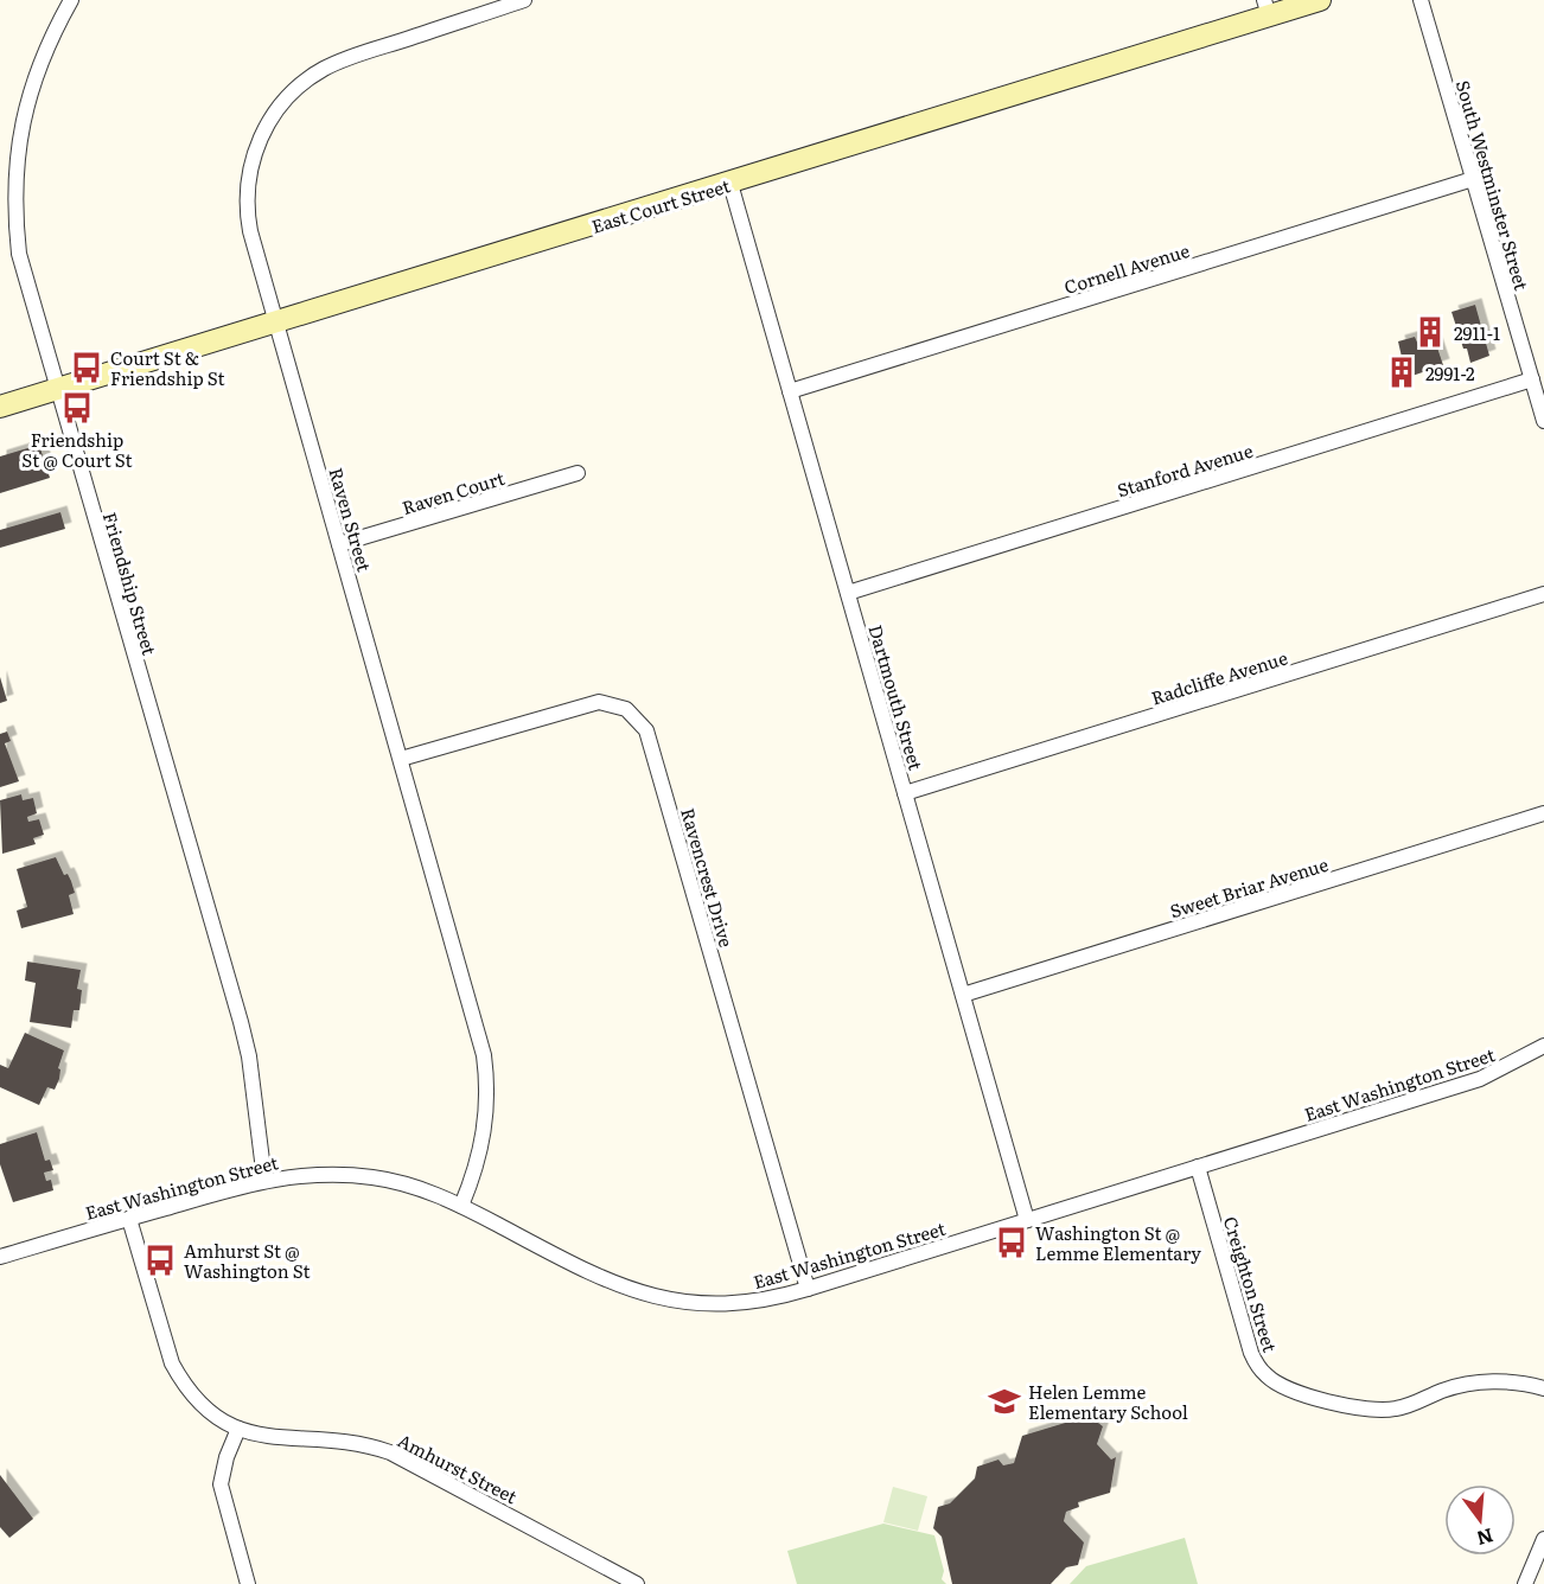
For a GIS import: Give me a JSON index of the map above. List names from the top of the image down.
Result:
{
  "streets": {
    "street": [
      "South Westminster Street",
      "East Court Street",
      "Cornell Avenue",
      "Stanford Avenue",
      "Raven Court",
      "Raven Street",
      "Friendship Street",
      "Radcliffe Avenue",
      "Dartmouth Street",
      "Ravencrest Drive",
      "Sweet Briar Avenue",
      "East Washington Street",
      "Creighton Street",
      "Amhurst Street"
    ]
  },
  "crossings": [
    ["South Westminster Street", "Cornell Avenue"],
    ["South Westminster Street", "Stanford Avenue"],
    ["East Court Street", "Raven Street"],
    ["East Court Street", "Friendship Street"],
    ["East Court Street", "Dartmouth Street"],
    ["Cornell Avenue", "Dartmouth Street"],
    ["Stanford Avenue", "Dartmouth Street"],
    ["Raven Court", "Raven Street"],
    ["Raven Street", "Ravencrest Drive"],
    ["Raven Street", "East Washington Street"],
    ["Friendship Street", "East Washington Street"],
    ["Radcliffe Avenue", "Dartmouth Street"],
    ["Dartmouth Street", "Sweet Briar Avenue"],
    ["Dartmouth Street", "East Washington Street"],
    ["Ravencrest Drive", "East Washington Street"],
    ["East Washington Street", "Creighton Street"],
    ["East Washington Street", "Amhurst Street"]
  ],
  "places": {
    "building": ["2911-1", "2991-2"],
    "bus stop": [
      "Court St & Friendship St",
      "Friendship St @ Court St",
      "Washington St @ Lemme Elementary",
      "Amhurst St @ Washington St"
    ],
    "school or university": ["Helen Lemme Elementary School"]
  },
  "north": "bottom"
}
